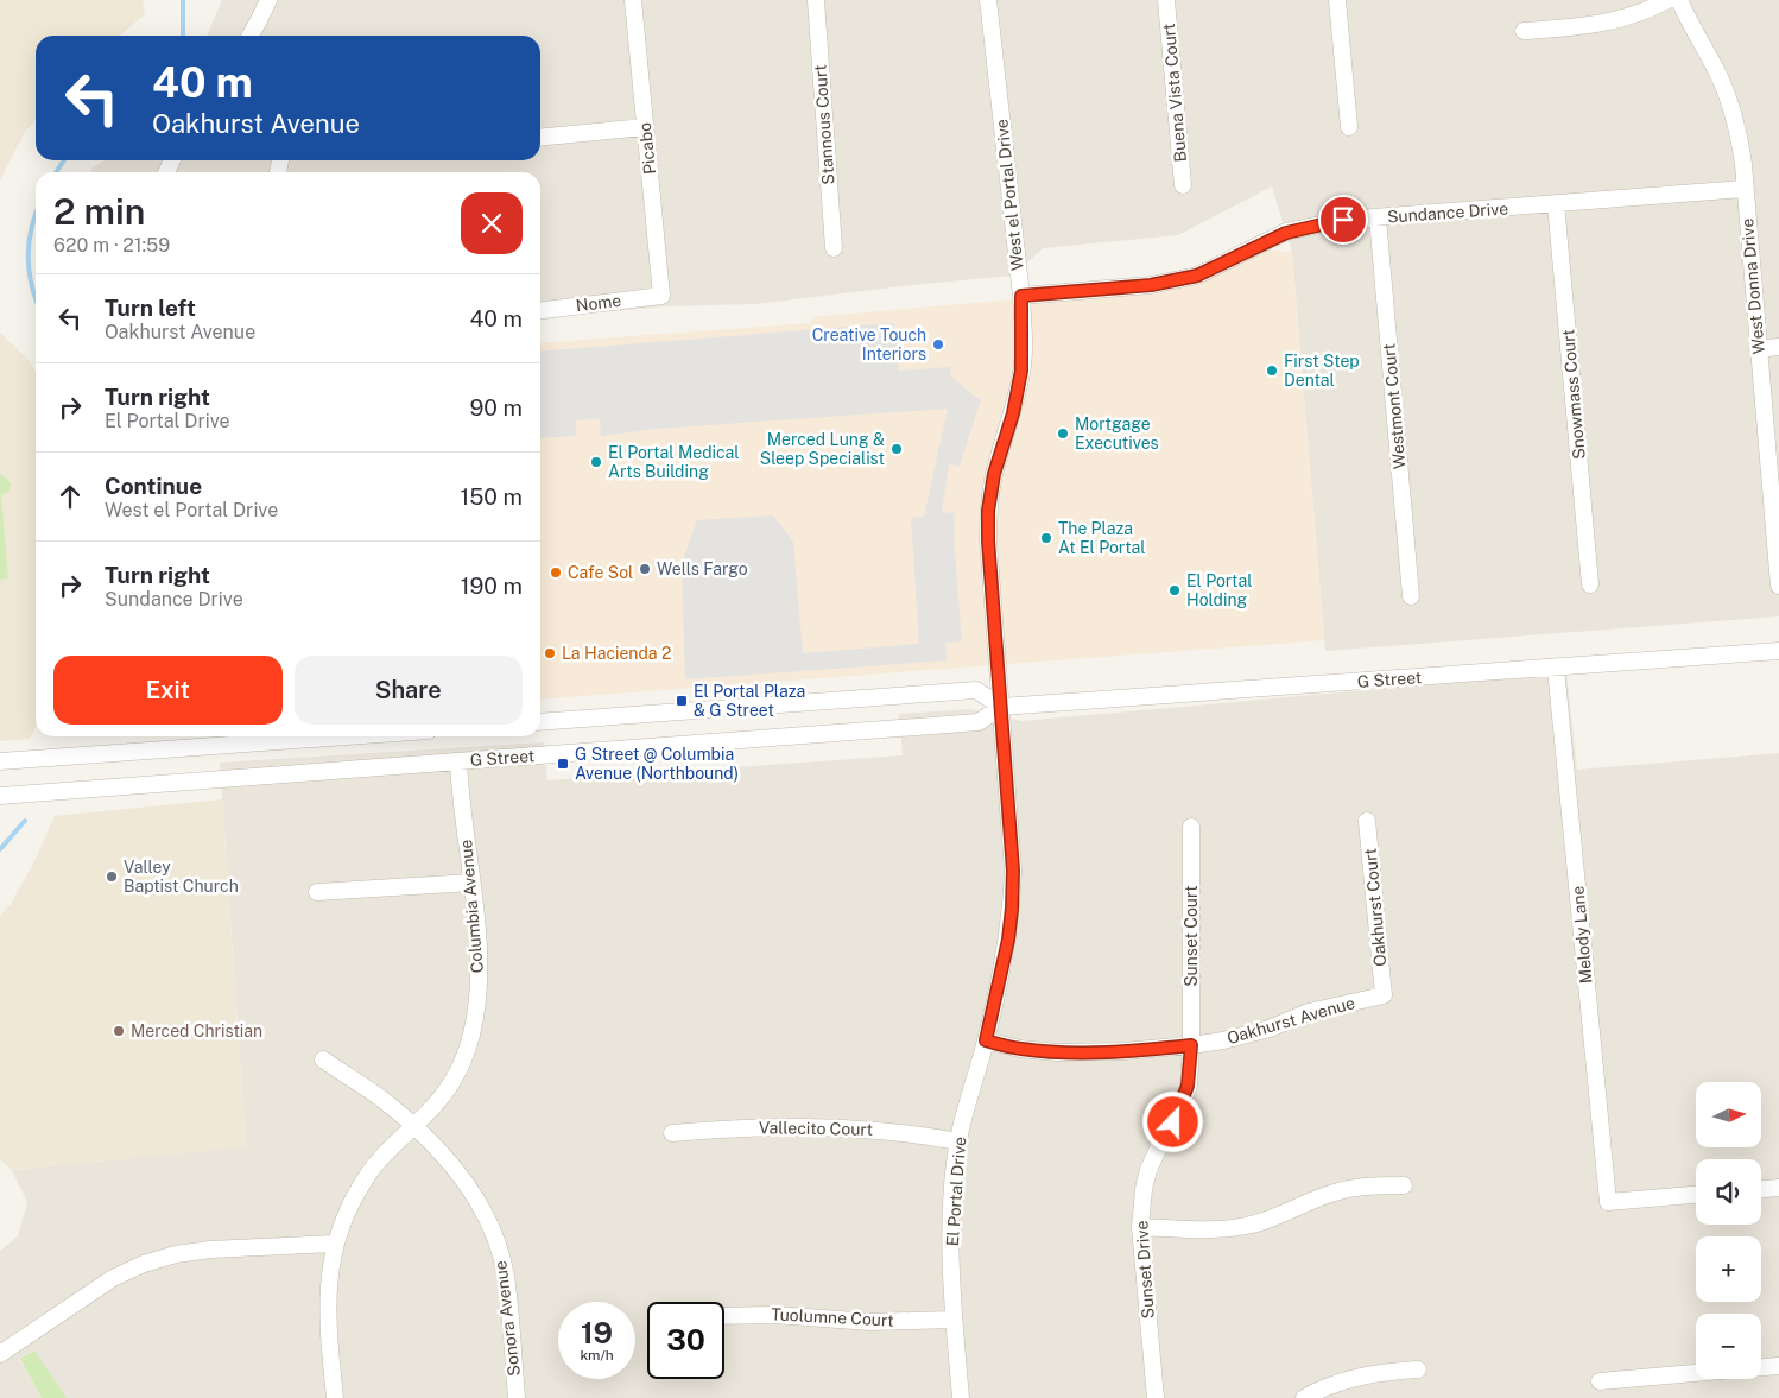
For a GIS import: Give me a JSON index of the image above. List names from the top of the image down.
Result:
{
  "streets": {
    "street": [
      "Buena Vista Court",
      "Stannous Court",
      "Picabo",
      "West el Portal Drive",
      "Sundance Drive",
      "West Donna Drive",
      "Nome",
      "Snowmass Court",
      "Westmont Court",
      "G Street",
      "Columbia Avenue",
      "Oakhurst Court",
      "Melody Lane",
      "Sunset Court",
      "Oakhurst Avenue",
      "Vallecito Court",
      "El Portal Drive",
      "Sunset Drive",
      "Tuolumne Court",
      "Sonora Avenue"
    ]
  },
  "crossings": [
    ["Picabo", "Nome"],
    ["West el Portal Drive", "Sundance Drive"],
    ["West el Portal Drive", "G Street"],
    ["West el Portal Drive", "El Portal Drive"],
    ["Sundance Drive", "West Donna Drive"],
    ["Sundance Drive", "Snowmass Court"],
    ["Sundance Drive", "Westmont Court"],
    ["G Street", "Columbia Avenue"],
    ["G Street", "Melody Lane"],
    ["G Street", "El Portal Drive"],
    ["Columbia Avenue", "Sonora Avenue"],
    ["Oakhurst Court", "Oakhurst Avenue"],
    ["Sunset Court", "Oakhurst Avenue"],
    ["Sunset Court", "Sunset Drive"],
    ["Oakhurst Avenue", "El Portal Drive"],
    ["Oakhurst Avenue", "Sunset Drive"],
    ["Vallecito Court", "El Portal Drive"],
    ["El Portal Drive", "Tuolumne Court"]
  ],
  "places": {
    "other": [
      "Creative Touch Interiors",
      "First Step Dental",
      "Mortgage Executives",
      "Merced Lung & Sleep Specialist",
      "El Portal Medical Arts Building",
      "The Plaza At El Portal",
      "Wells Fargo",
      "Cafe Sol",
      "El Portal Holding",
      "La Hacienda 2",
      "Valley Baptist Church",
      "Merced Christian"
    ],
    "transit": ["El Portal Plaza & G Street", "G Street @ Columbia Avenue (Northbound)"]
  },
  "north": "right",
  "page": {
    "turn": ["40 m", "Oakhurst Avenue"],
    "heading": ["2 min", "620 m · 21:59"],
    "list": [
      {
        "name": "Turn left",
        "note": "Oakhurst Avenue",
        "value": "40 m"
      },
      {
        "name": "Turn right",
        "note": "El Portal Drive",
        "value": "90 m"
      },
      {
        "name": "Continue",
        "note": "West el Portal Drive",
        "value": "150 m"
      },
      {
        "name": "Turn right",
        "note": "Sundance Drive",
        "value": "190 m"
      }
    ],
    "buttons": ["Exit", "Share"],
    "map_buttons": ["+", "−"],
    "speed": "19 km/h",
    "limit": "30"
  }
}
